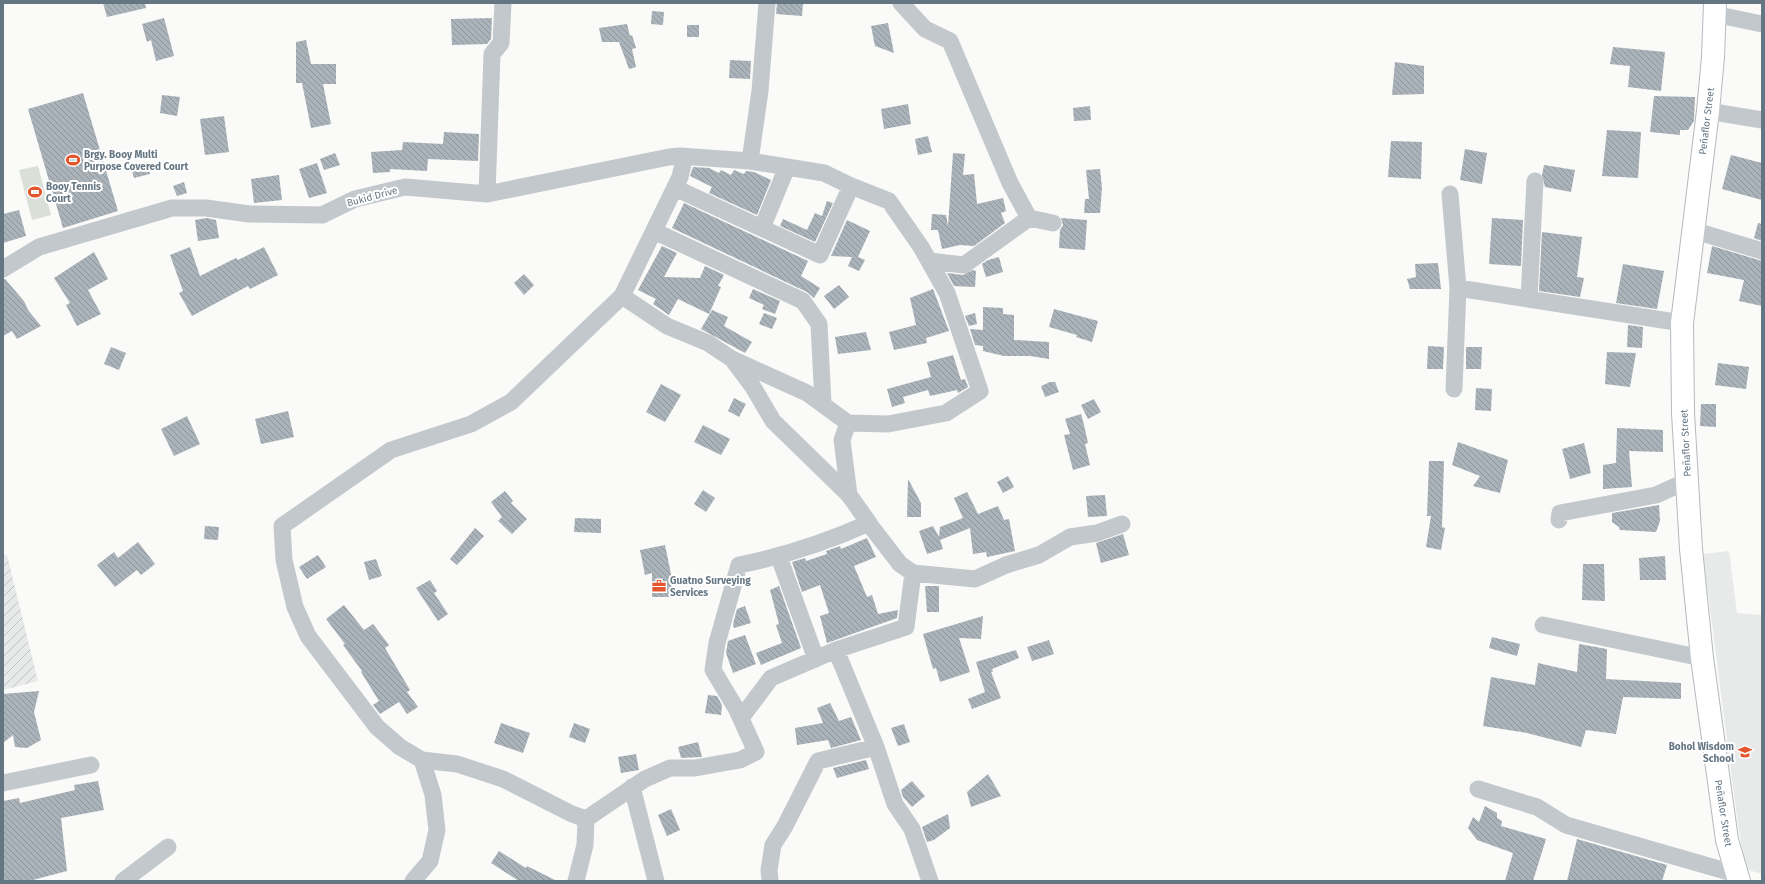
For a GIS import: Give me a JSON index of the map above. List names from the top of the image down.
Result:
{
  "streets": {
    "main road": ["Peñaflor Street"],
    "street": ["Bukid Drive"]
  },
  "places": {
    "sports": ["Brgy. Booy Multi Purpose Covered Court", "Booy Tennis Court"],
    "office": ["Guatno Surveying Services"],
    "school or university": ["Bohol Wisdom School"]
  }
}
